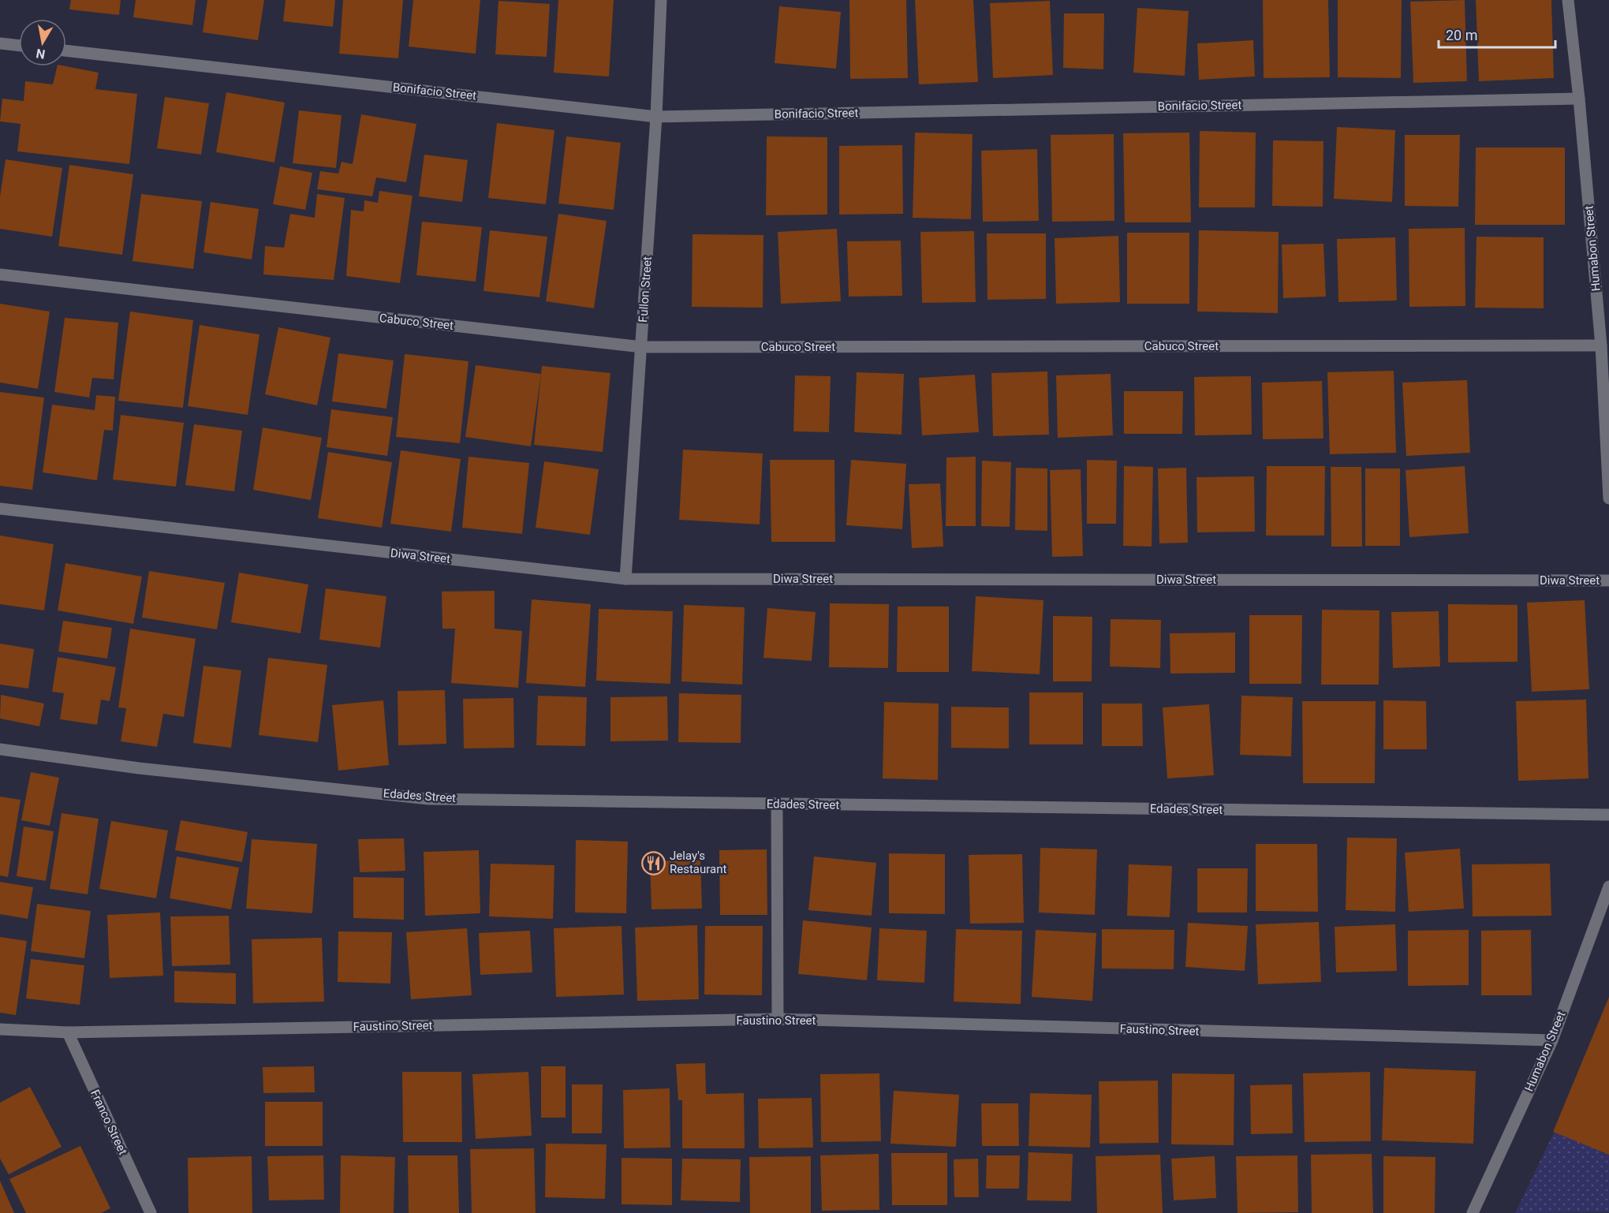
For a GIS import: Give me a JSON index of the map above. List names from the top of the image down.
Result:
{
  "streets": {
    "street": [
      "Bonifacio Street",
      "Humabon Street",
      "Fullon Street",
      "Cabuco Street",
      "Diwa Street",
      "Edades Street",
      "Faustino Street",
      "Franco Street"
    ]
  },
  "crossings": [
    ["Bonifacio Street", "Humabon Street"],
    ["Bonifacio Street", "Fullon Street"],
    ["Humabon Street", "Cabuco Street"],
    ["Humabon Street", "Faustino Street"],
    ["Fullon Street", "Cabuco Street"],
    ["Fullon Street", "Diwa Street"],
    ["Faustino Street", "Franco Street"]
  ],
  "places": {
    "restaurant": ["Jelay's Restaurant"]
  },
  "scale_bar": "20 m",
  "north": "bottom"
}
